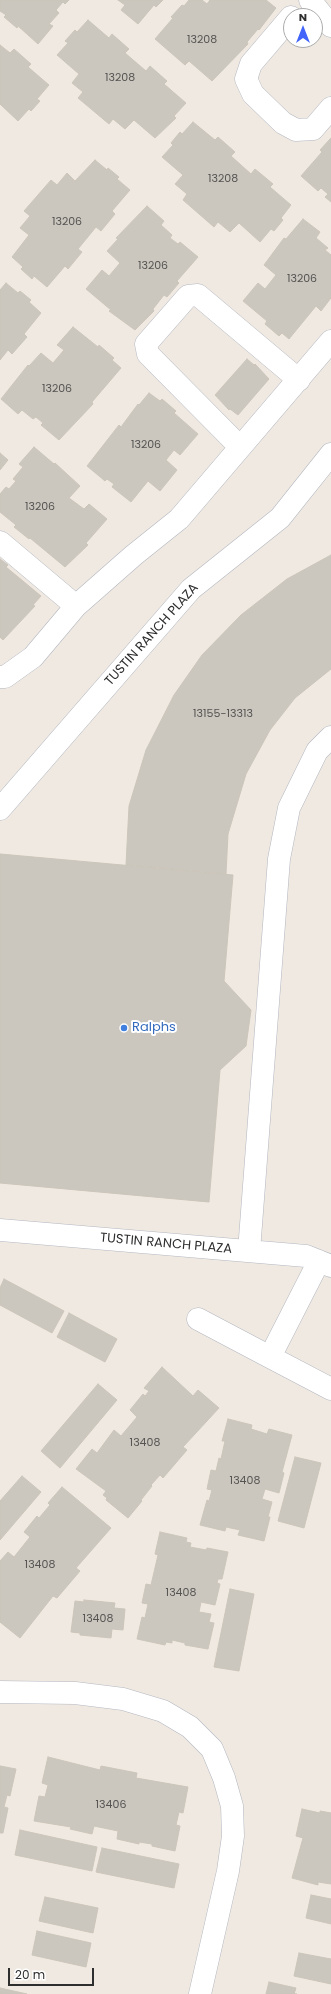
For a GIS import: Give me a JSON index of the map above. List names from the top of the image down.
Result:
{
  "streets": {
    "lane": ["TUSTIN RANCH PLAZA"]
  },
  "places": ["Ralphs"],
  "house_numbers": [
    "13208",
    "13208",
    "13208",
    "13206",
    "13206",
    "13206",
    "13206",
    "13206",
    "13206",
    "13155-13313",
    "13408",
    "13408",
    "13408",
    "13408",
    "13408",
    "13406"
  ],
  "scale_bar": "20 m",
  "north": "top"
}
